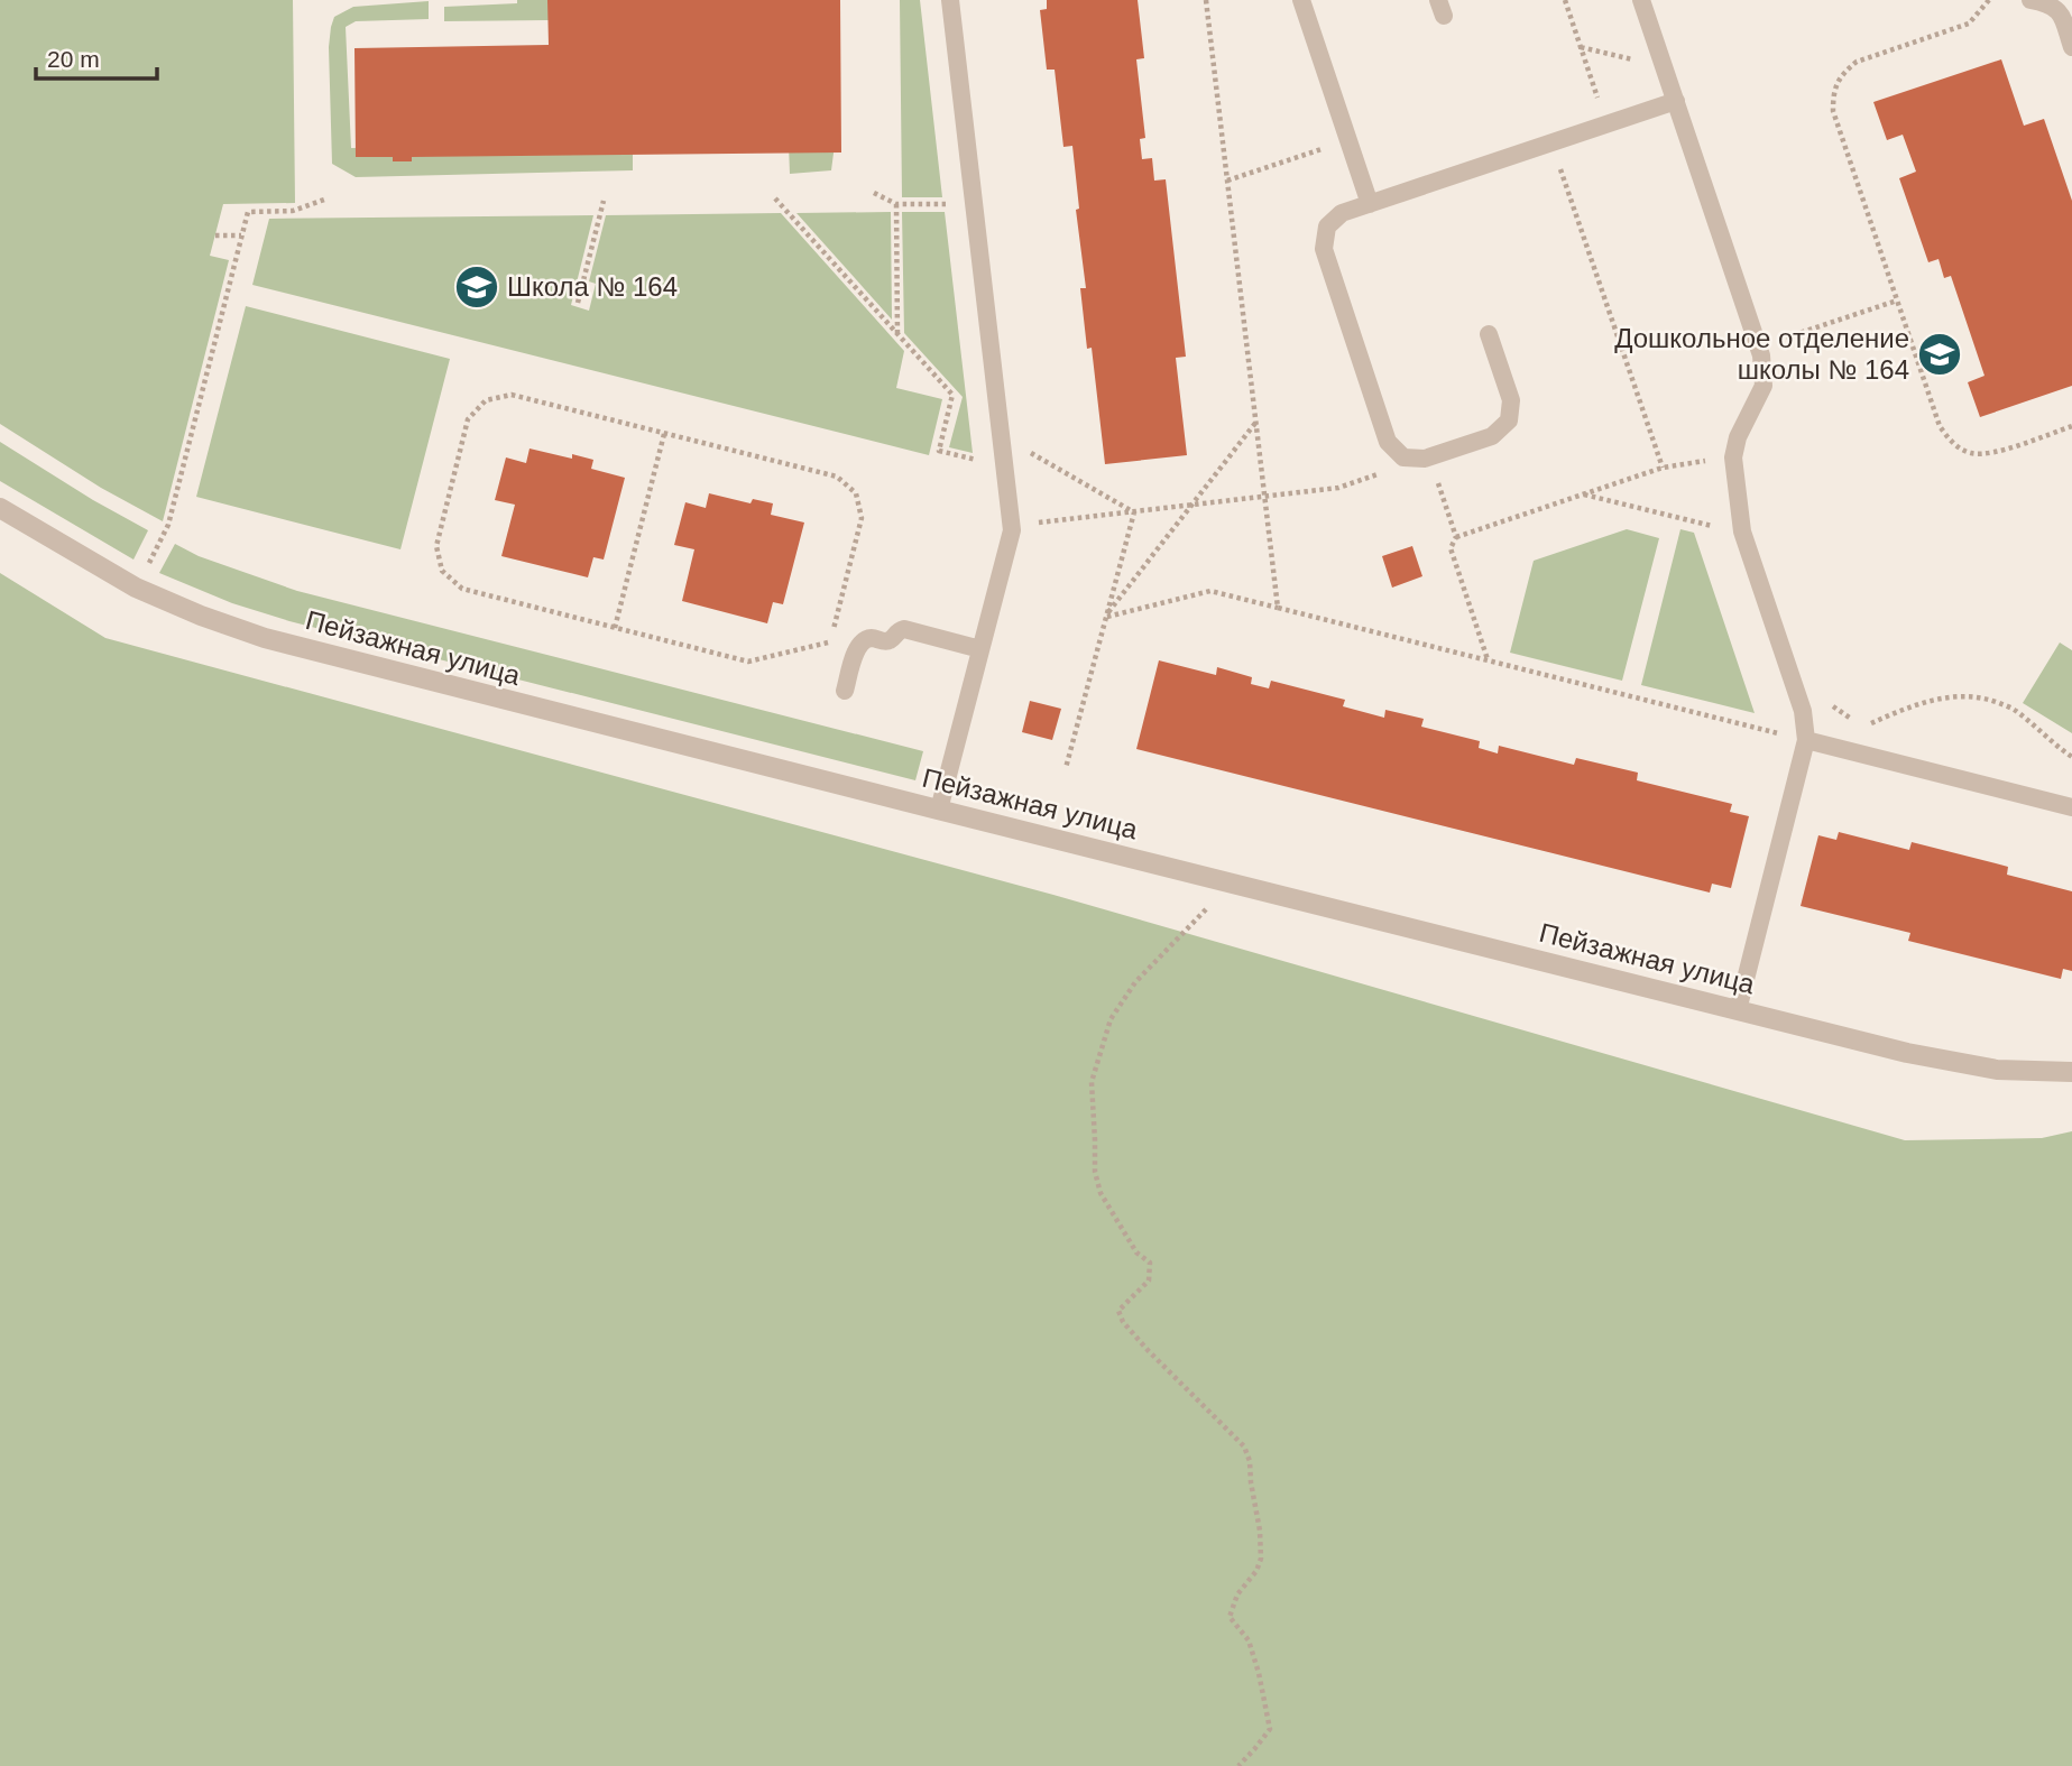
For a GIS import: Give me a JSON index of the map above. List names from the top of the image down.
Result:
{
  "streets": {
    "street": ["Пейзажная улица"]
  },
  "places": {
    "school or university": ["Школа № 164", "Дошкольное отделение школы № 164"]
  },
  "scale_bar": "20 m"
}
